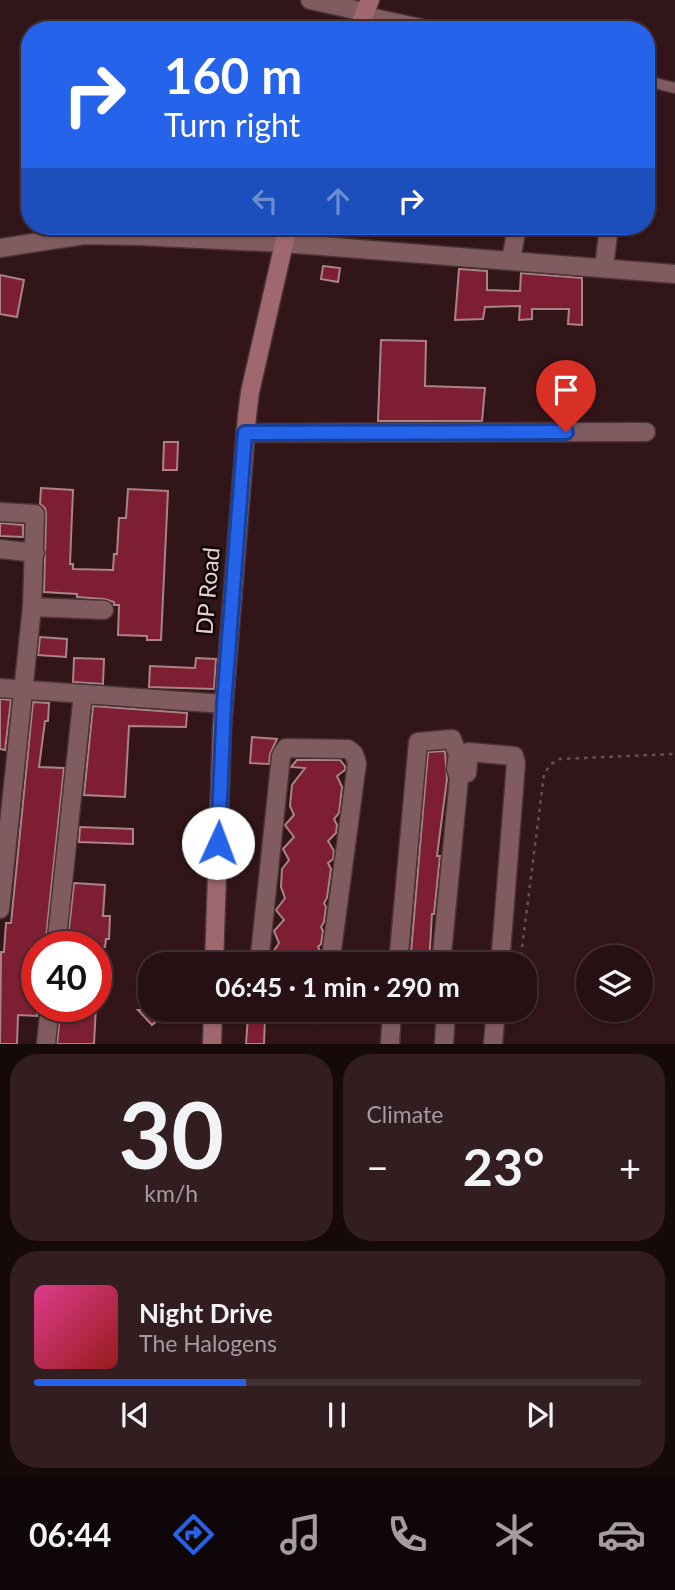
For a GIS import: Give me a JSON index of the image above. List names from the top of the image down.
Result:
{
  "streets": {
    "street": ["DP Road"]
  },
  "page": {
    "turn": ["160 m", "Turn right"],
    "limit": "40",
    "trip": "06:45 · 1 min · 290 m",
    "tile": [
      ["30", "km/h"],
      "Climate"
    ],
    "heat": ["−", "23°", "+"],
    "song": ["Night Drive", "The Halogens"],
    "tabs": "06:44"
  }
}
